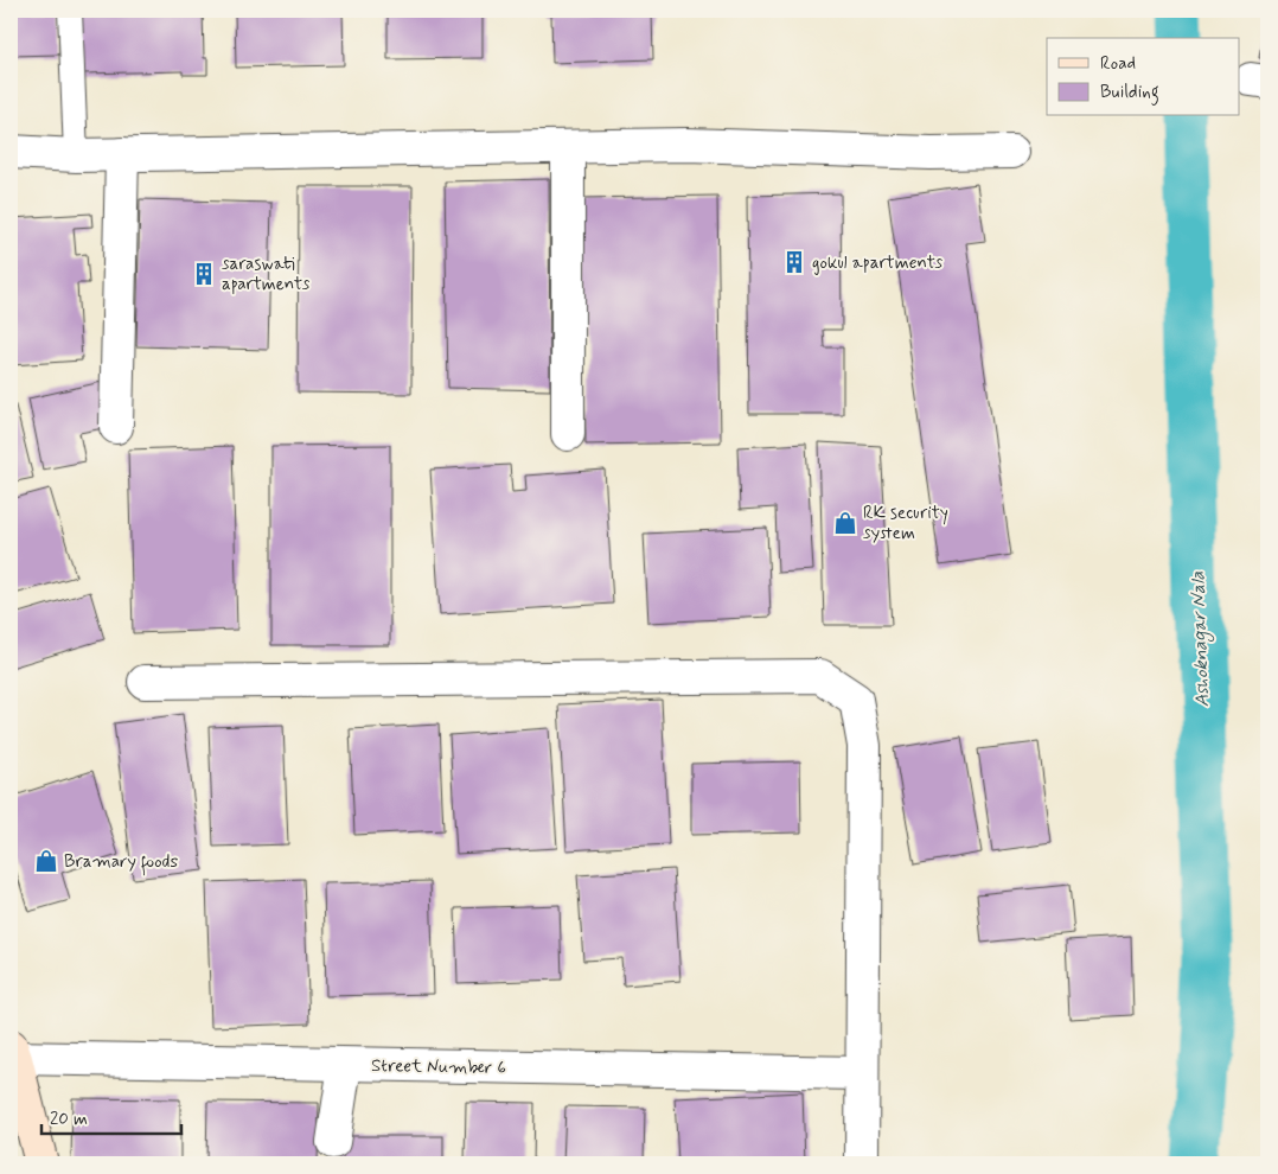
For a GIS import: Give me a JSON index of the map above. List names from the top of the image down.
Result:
{
  "streets": {
    "street": ["Street Number 6"]
  },
  "water": ["Ashoknagar Nala"],
  "places": {
    "building": ["gokul apartments", "saraswati apartments"],
    "shop": ["RK security system", "Bramary foods"]
  },
  "legend": ["Road", "Building"],
  "scale_bar": "20 m"
}
